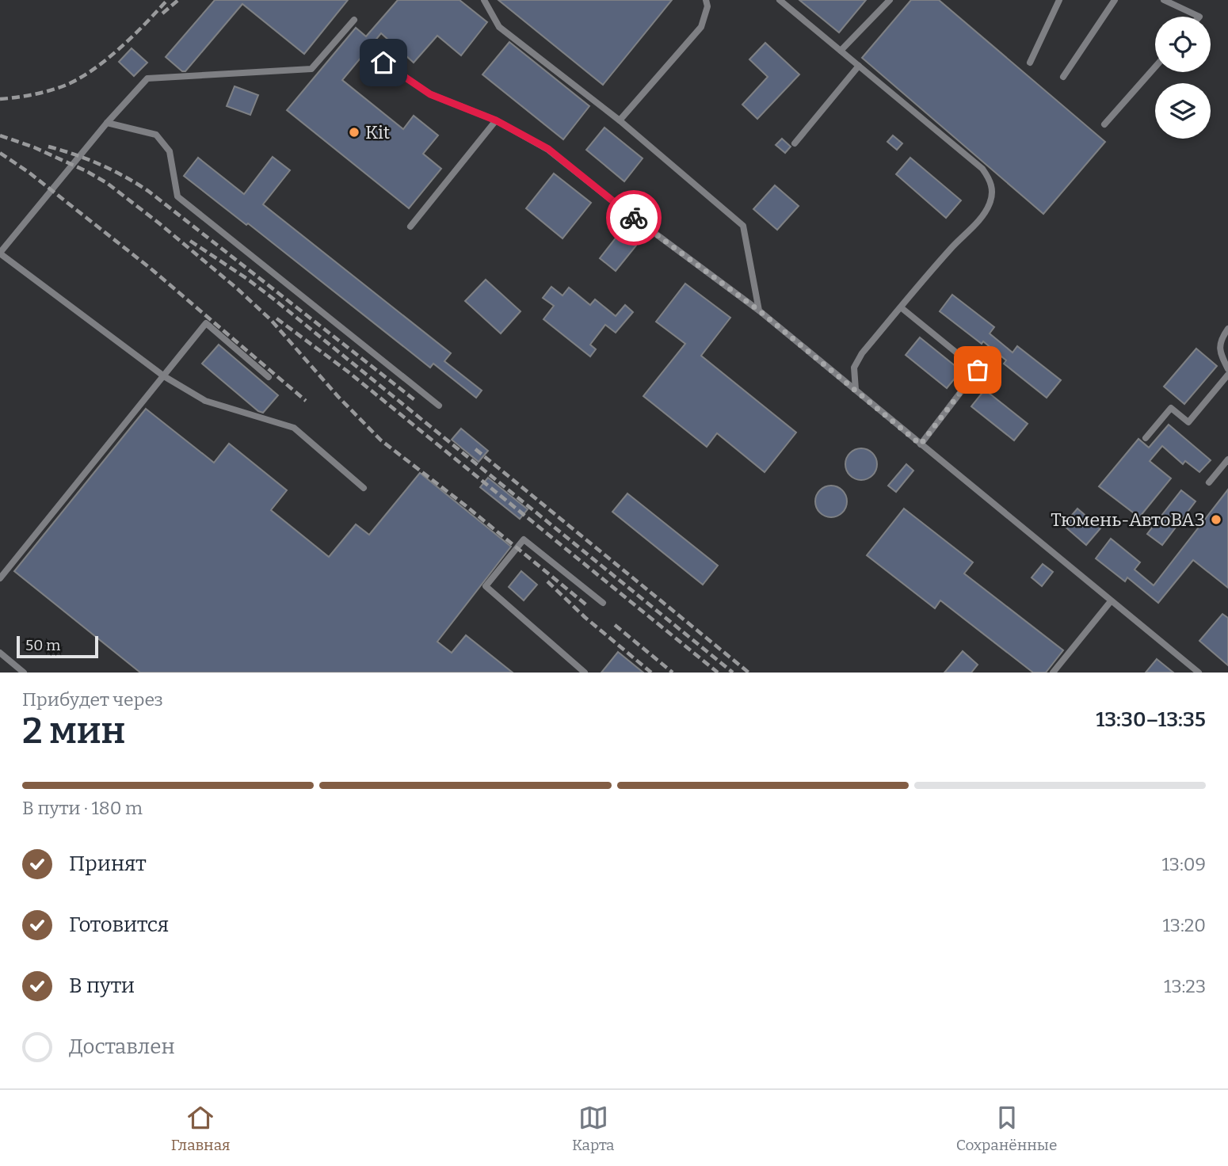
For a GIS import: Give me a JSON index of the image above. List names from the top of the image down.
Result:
{
  "places": ["Kit", "Тюмень-АвтоВАЗ"],
  "scale_bar": "50 m",
  "page": {
    "scale": "50 m",
    "heading": ["2 мин", "Прибудет через", "13:30–13:35"],
    "bar": "В пути · 180 m",
    "list": [
      ["Принят", "13:09"],
      ["Готовится", "13:20"],
      ["В пути", "13:23"],
      "Доставлен"
    ],
    "tabs": ["Главная", "Карта", "Сохранённые"]
  }
}
